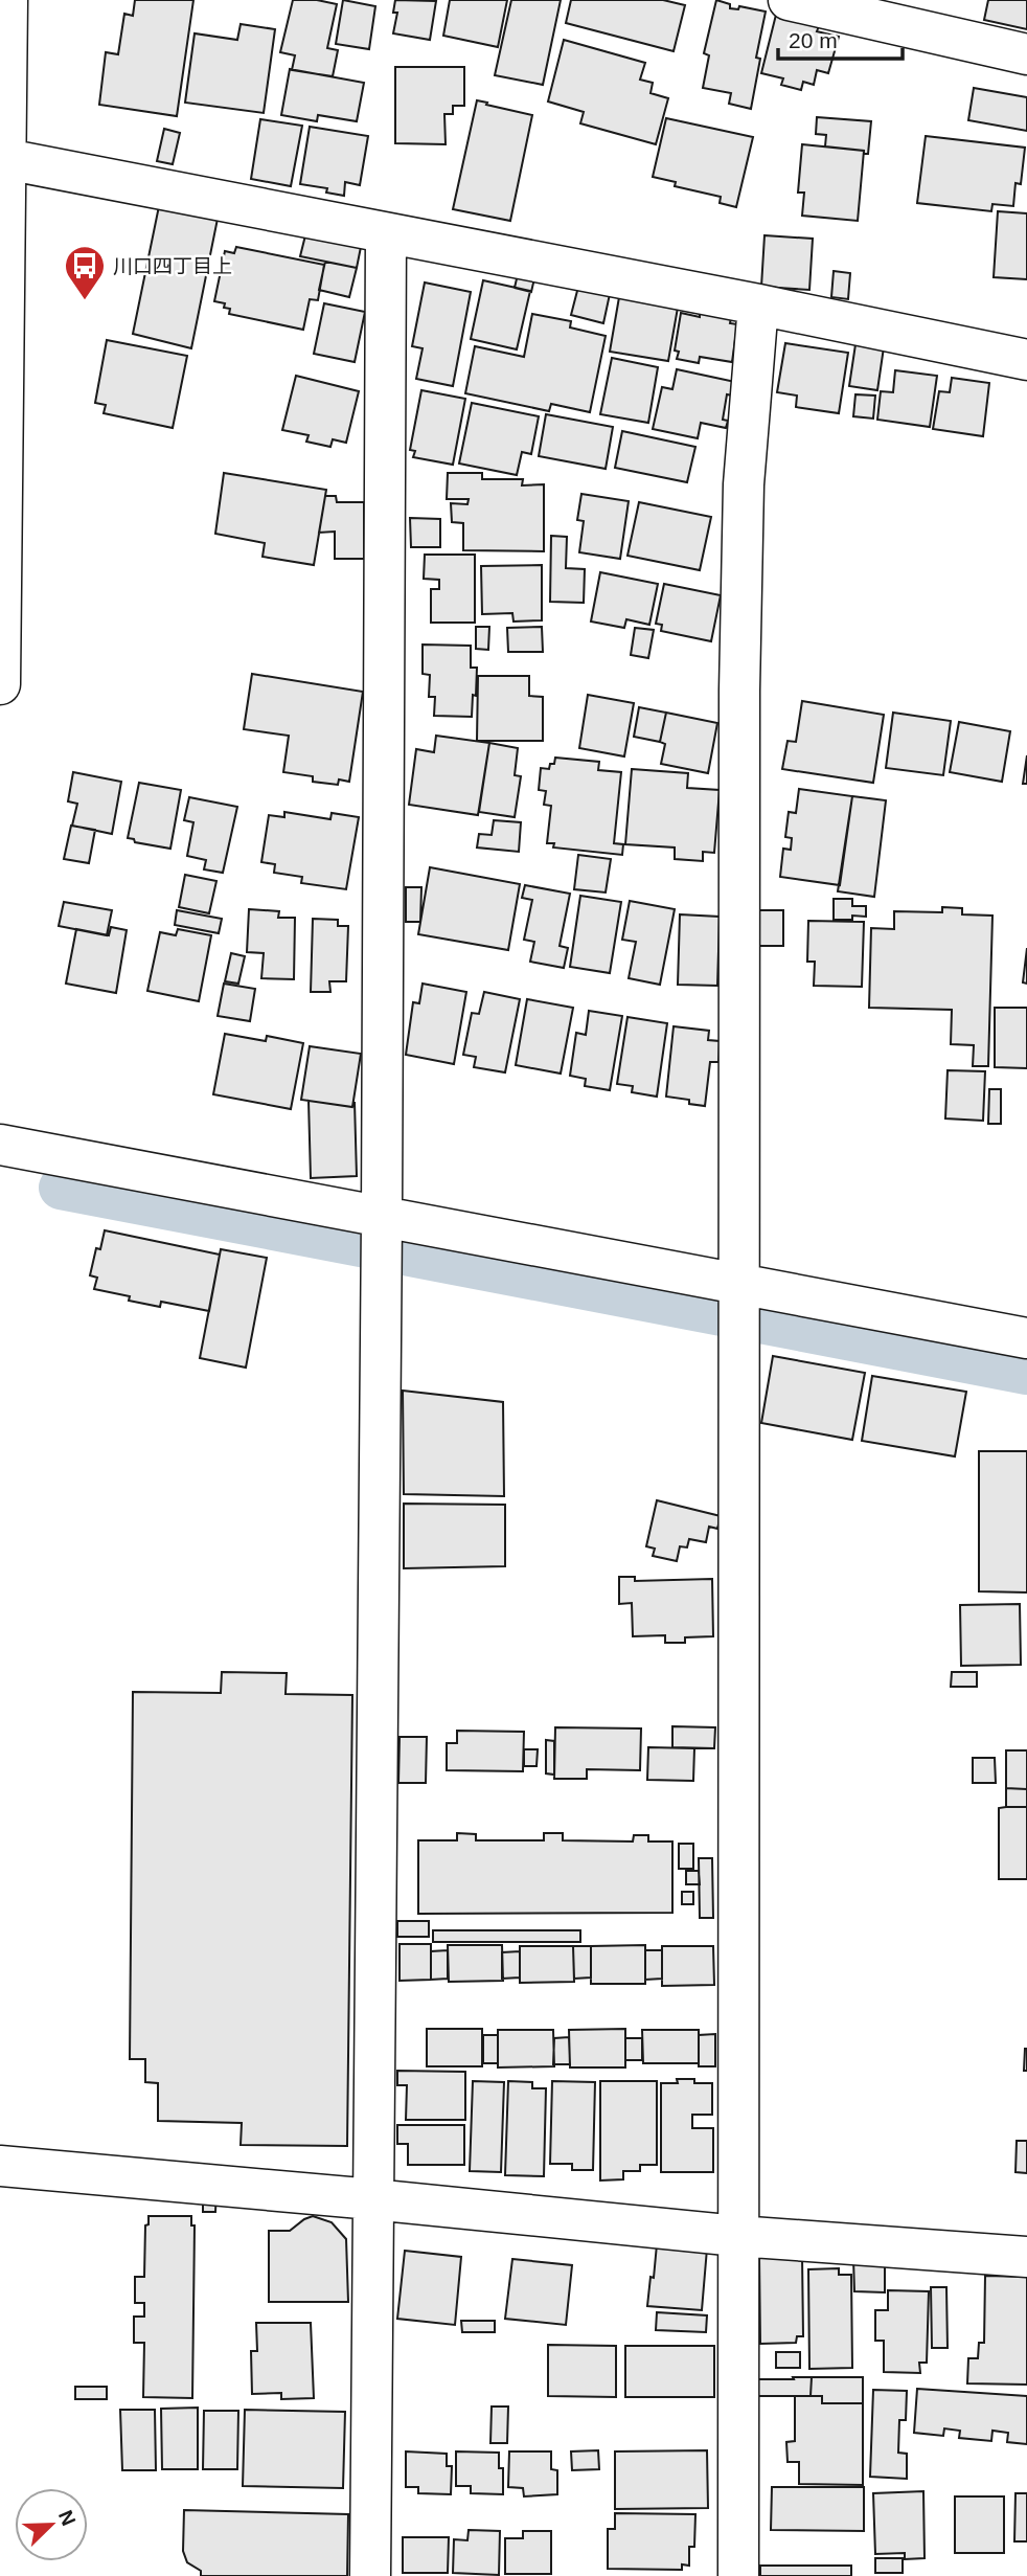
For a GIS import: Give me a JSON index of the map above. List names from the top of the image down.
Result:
{
  "places": {
    "bus stop": ["川口四丁目上"]
  },
  "scale_bar": "20 m",
  "north": "top right"
}
